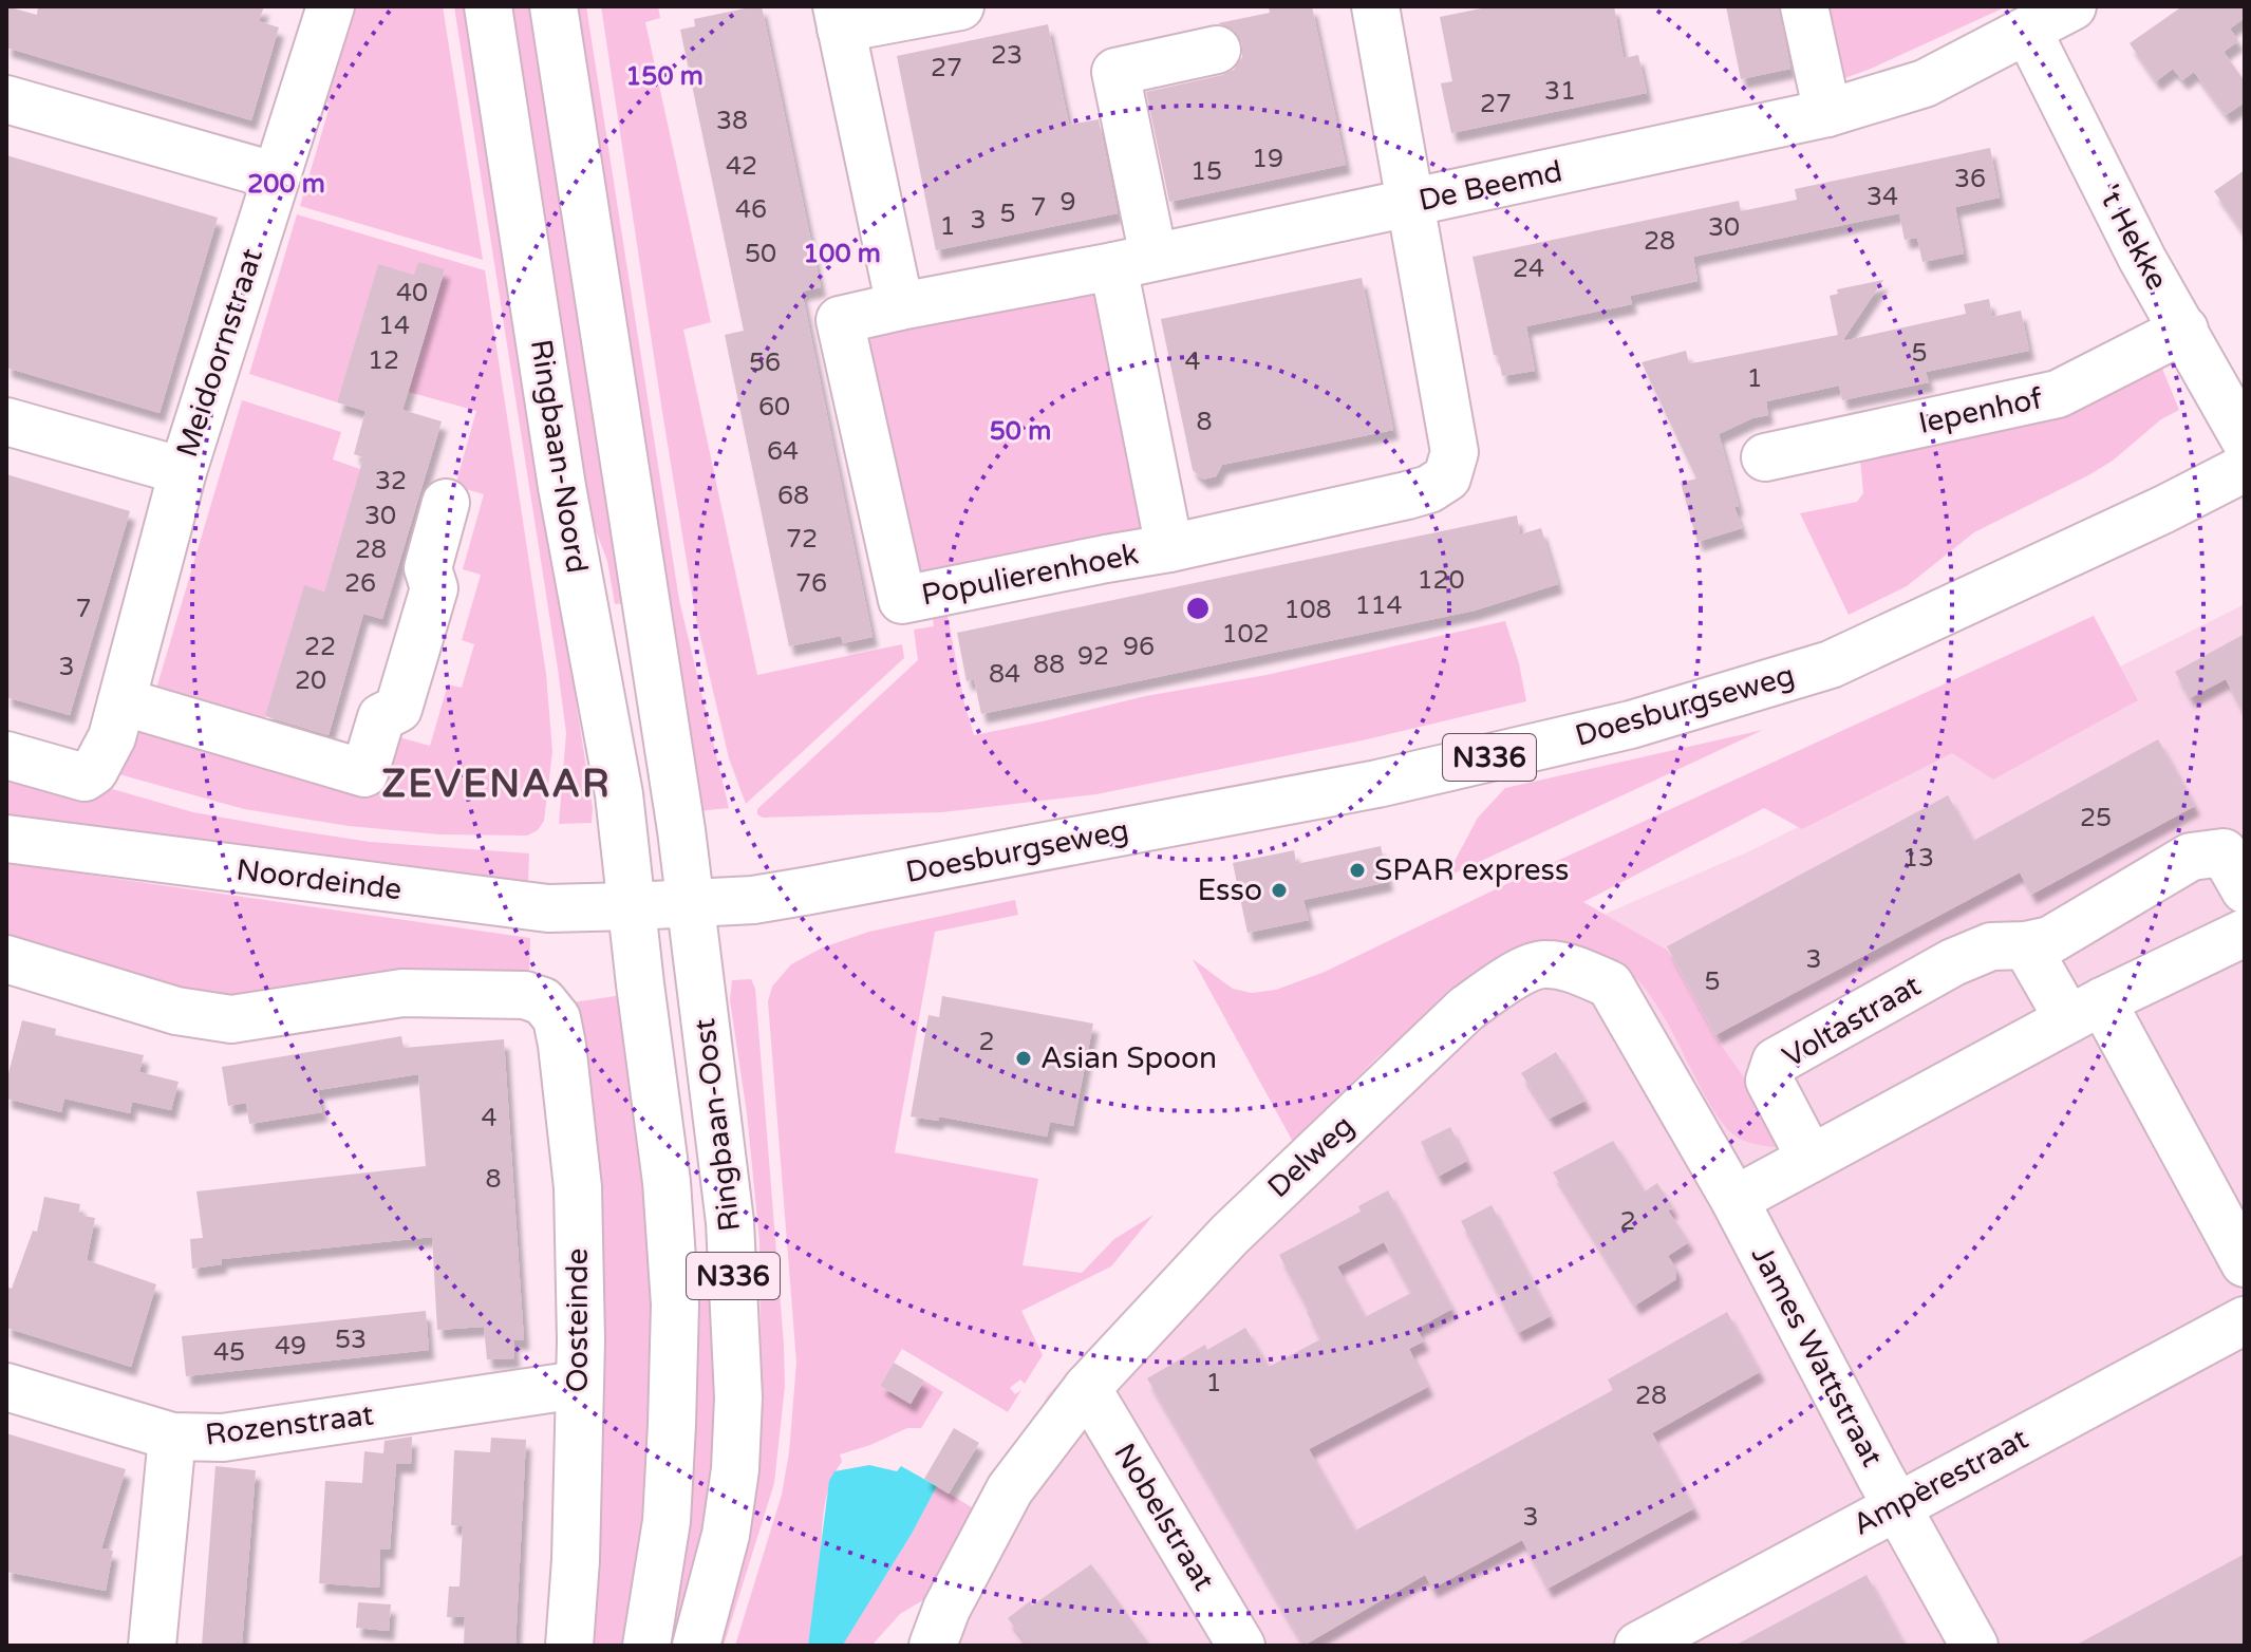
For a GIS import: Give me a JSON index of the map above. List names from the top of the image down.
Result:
{
  "streets": {
    "street": [
      "De Beemd",
      "'t Hekke",
      "Meidoornstraat",
      "Iepenhof",
      "Ringbaan-Noord",
      "Populierenhoek",
      "Doesburgseweg",
      "N336",
      "Noordeinde",
      "Voltastraat",
      "Ringbaan-Oost",
      "Delweg",
      "Oosteinde",
      "James Wattstraat",
      "Rozenstraat",
      "Ampèrestraat",
      "Nobelstraat"
    ]
  },
  "crossings": [
    ["De Beemd", "'t Hekke"],
    ["De Beemd", "Populierenhoek"],
    ["'t Hekke", "Iepenhof"],
    ["Ringbaan-Noord", "N336"],
    ["Ringbaan-Noord", "Noordeinde"],
    ["Ringbaan-Noord", "Ringbaan-Oost"],
    ["Doesburgseweg", "N336"],
    ["Doesburgseweg", "Ringbaan-Oost"],
    ["N336", "Noordeinde"],
    ["N336", "Ringbaan-Oost"],
    ["Noordeinde", "Ringbaan-Oost"],
    ["Delweg", "James Wattstraat"],
    ["Delweg", "Nobelstraat"],
    ["Oosteinde", "Rozenstraat"],
    ["James Wattstraat", "Ampèrestraat"]
  ],
  "districts": ["ZEVENAAR"],
  "places": ["SPAR express", "Esso", "Asian Spoon"],
  "house_numbers": [
    "23",
    "27",
    "31",
    "27",
    "38",
    "19",
    "42",
    "15",
    "36",
    "34",
    "9",
    "7",
    "46",
    "5",
    "3",
    "1",
    "30",
    "28",
    "50",
    "24",
    "40",
    "14",
    "5",
    "12",
    "4",
    "56",
    "1",
    "60",
    "8",
    "64",
    "32",
    "68",
    "30",
    "72",
    "28",
    "120",
    "26",
    "76",
    "114",
    "7",
    "108",
    "102",
    "22",
    "96",
    "92",
    "88",
    "3",
    "84",
    "20",
    "25",
    "13",
    "3",
    "5",
    "2",
    "4",
    "8",
    "2",
    "53",
    "49",
    "45",
    "1",
    "28",
    "3"
  ],
  "rings": [
    "150 m",
    "200 m",
    "100 m",
    "50 m"
  ]
}
